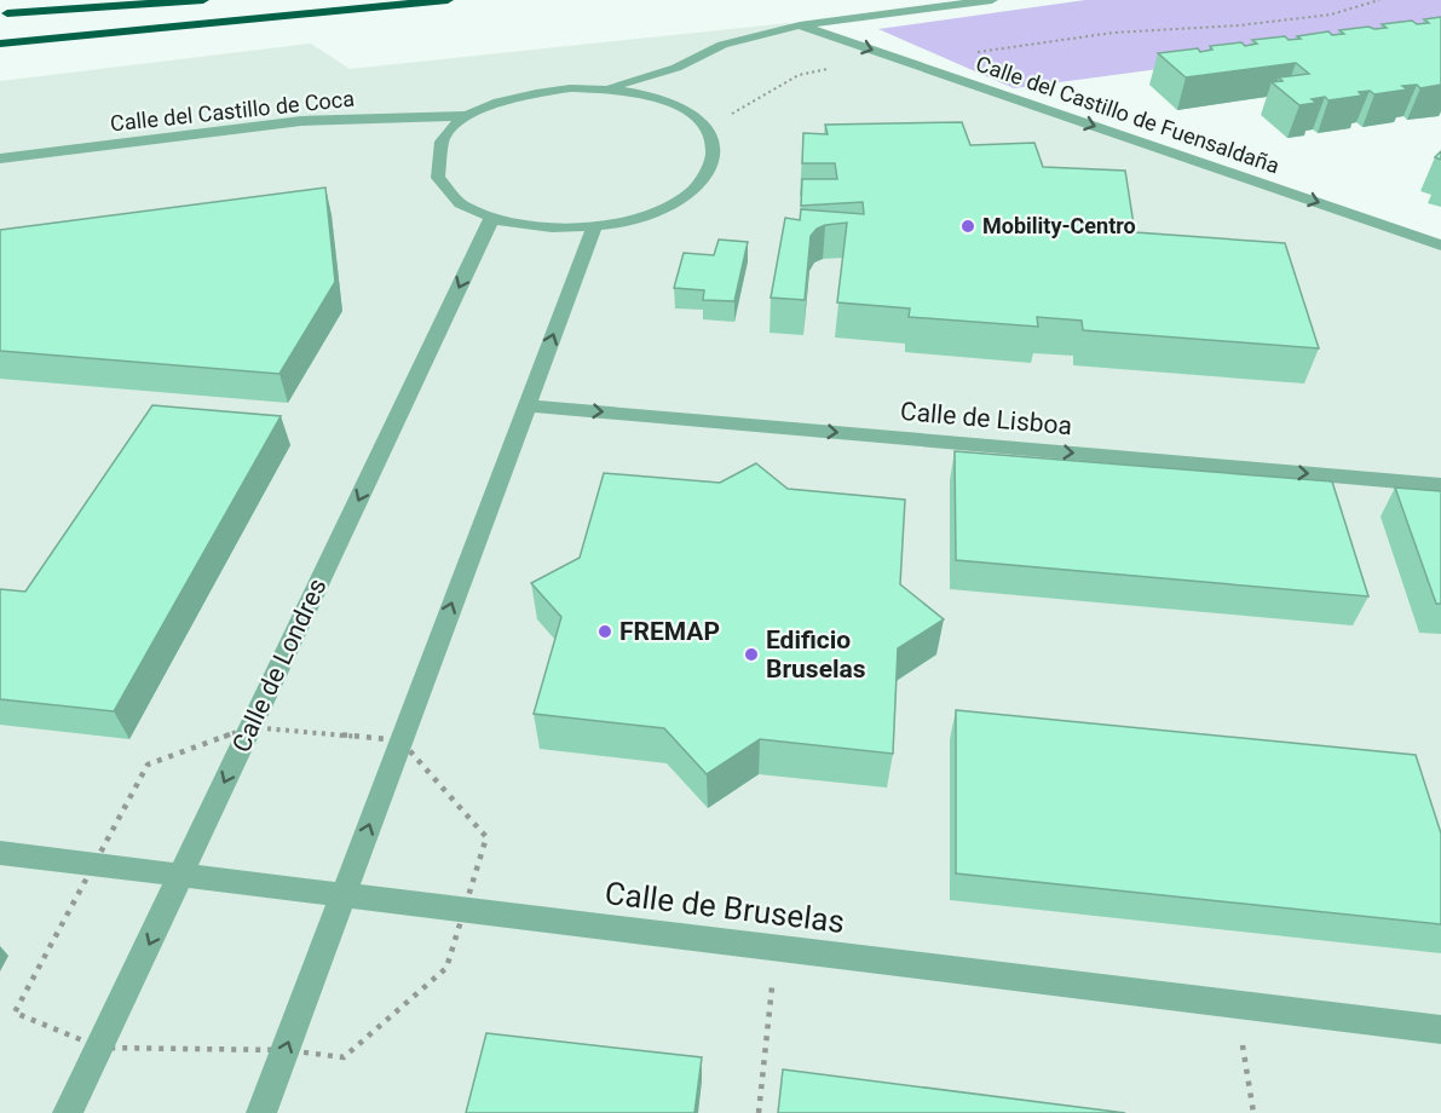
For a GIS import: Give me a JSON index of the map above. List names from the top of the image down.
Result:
{
  "streets": {
    "street": [
      "Calle del Castillo de Coca",
      "Calle del Castillo de Fuensaldaña",
      "Calle de Lisboa",
      "Calle de Londres",
      "Calle de Bruselas"
    ]
  },
  "crossings": [
    ["Calle de Londres", "Calle de Bruselas"]
  ],
  "one_way": ["Calle del Castillo de Fuensaldaña", "Calle de Lisboa"],
  "places": ["Mobility-Centro", "FREMAP", "Edificio Bruselas"]
}
